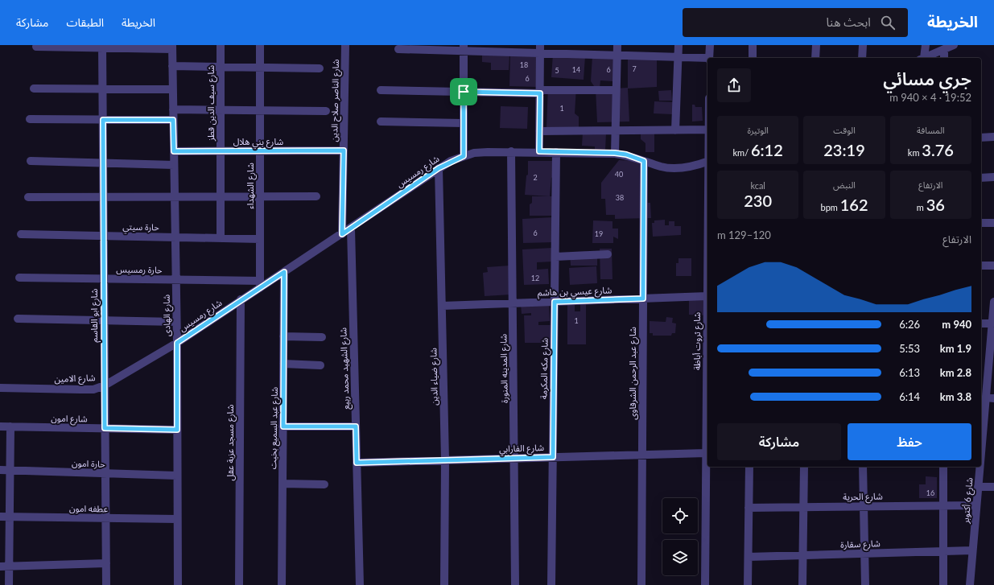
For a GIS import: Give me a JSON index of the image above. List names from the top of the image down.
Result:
{
  "streets": {
    "street": [
      "شارع الناصر صلاح الدين",
      "شارع سيف الدين قطز",
      "شارع بني هلال",
      "شارع رمسيس",
      "شارع الشهداء",
      "حارة سيتي",
      "حارة رمسيس",
      "شارع عيسي بن هاشم",
      "شارع ابو القاسم",
      "شارع الهادى",
      "شارع ثروت أباظة",
      "شارع الشهيد محمد ربيع",
      "شارع المدينه المنورة",
      "شارع مكه المكرمة",
      "شارع عبد الرحمن الشرقاوى",
      "شارع ضياء الدين",
      "شارع الامين",
      "شارع امون",
      "شارع عبد السميع بخيت",
      "شارع مسجد عزبة عقل",
      "شارع الفارابي",
      "حارة امون",
      "شارع الحرية",
      "شارع 6 أكتوبر",
      "عطفه امون",
      "شارع سقارة"
    ]
  },
  "crossings": [
    ["شارع الناصر صلاح الدين", "شارع بني هلال"],
    ["شارع الناصر صلاح الدين", "شارع رمسيس"],
    ["شارع سيف الدين قطز", "شارع بني هلال"],
    ["شارع سيف الدين قطز", "حارة سيتي"],
    ["شارع بني هلال", "شارع الشهداء"],
    ["شارع بني هلال", "شارع الهادى"],
    ["شارع رمسيس", "شارع الشهداء"],
    ["شارع رمسيس", "حارة رمسيس"],
    ["شارع رمسيس", "شارع الهادى"],
    ["شارع رمسيس", "شارع الشهيد محمد ربيع"],
    ["شارع رمسيس", "شارع المدينه المنورة"],
    ["شارع رمسيس", "شارع مكه المكرمة"],
    ["شارع رمسيس", "شارع عبد الرحمن الشرقاوى"],
    ["شارع رمسيس", "شارع ضياء الدين"],
    ["شارع رمسيس", "شارع الامين"],
    ["شارع رمسيس", "شارع عبد السميع بخيت"],
    ["شارع رمسيس", "شارع مسجد عزبة عقل"],
    ["شارع الشهداء", "حارة سيتي"],
    ["شارع الشهداء", "حارة رمسيس"],
    ["حارة سيتي", "شارع ابو القاسم"],
    ["حارة سيتي", "شارع الهادى"],
    ["حارة رمسيس", "شارع ابو القاسم"],
    ["حارة رمسيس", "شارع الهادى"],
    ["شارع عيسي بن هاشم", "شارع ثروت أباظة"],
    ["شارع عيسي بن هاشم", "شارع المدينه المنورة"],
    ["شارع عيسي بن هاشم", "شارع مكه المكرمة"],
    ["شارع عيسي بن هاشم", "شارع عبد الرحمن الشرقاوى"],
    ["شارع عيسي بن هاشم", "شارع ضياء الدين"],
    ["شارع ابو القاسم", "شارع الامين"],
    ["شارع ابو القاسم", "شارع امون"],
    ["شارع ابو القاسم", "حارة امون"],
    ["شارع ابو القاسم", "عطفه امون"],
    ["شارع الهادى", "شارع الامين"],
    ["شارع الهادى", "شارع امون"],
    ["شارع الهادى", "حارة امون"],
    ["شارع الهادى", "عطفه امون"],
    ["شارع ثروت أباظة", "شارع الفارابي"],
    ["شارع الشهيد محمد ربيع", "شارع الفارابي"],
    ["شارع المدينه المنورة", "شارع الفارابي"],
    ["شارع مكه المكرمة", "شارع الفارابي"],
    ["شارع عبد الرحمن الشرقاوى", "شارع الفارابي"],
    ["شارع ضياء الدين", "شارع الفارابي"],
    ["شارع الحرية", "شارع 6 أكتوبر"],
    ["شارع 6 أكتوبر", "شارع سقارة"]
  ],
  "house_numbers": [
    "18",
    "7",
    "14",
    "6",
    "5",
    "6",
    "1",
    "40",
    "2",
    "38",
    "6",
    "19",
    "12",
    "1",
    "16"
  ],
  "page": {
    "header": "الخريطة",
    "search": "ابحث هنا",
    "nav": ["الخريطة", "الطبقات", "مشاركة"],
    "heading": ["جري مسائي", "19:52 · 4 × 940 m"],
    "stats": [
      ["المسافة", "3.76 km"],
      ["الوقت", "23:19"],
      ["الوتيرة", "6:12 /km"],
      ["الارتفاع", "36 m"],
      ["النبض", "162 bpm"],
      ["kcal", "230"]
    ],
    "chart": ["الارتفاع", "120–129 m"],
    "list": [
      {
        "name": "940 m",
        "note": "6:26"
      },
      {
        "name": "1.9 km",
        "note": "5:53"
      },
      {
        "name": "2.8 km",
        "note": "6:13"
      },
      {
        "name": "3.8 km",
        "note": "6:14"
      }
    ],
    "buttons": ["حفظ", "مشاركة"]
  }
}
